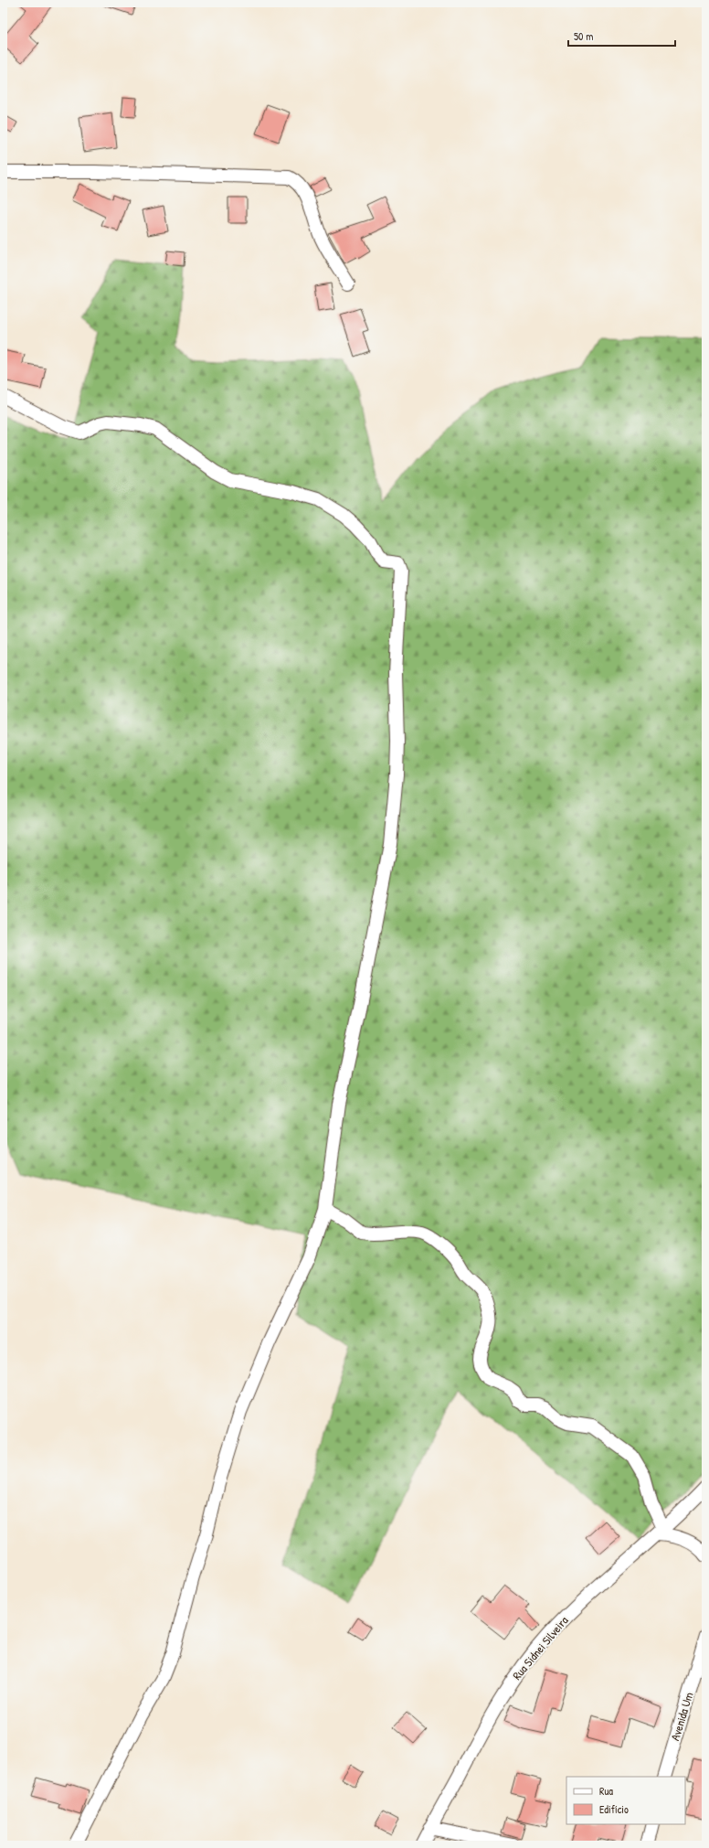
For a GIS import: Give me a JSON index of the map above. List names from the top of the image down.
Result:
{
  "streets": {
    "street": ["Rua Sidnei Silveira", "Avenida Um"]
  },
  "legend": ["Rua", "Edifício"],
  "scale_bar": "50 m"
}
